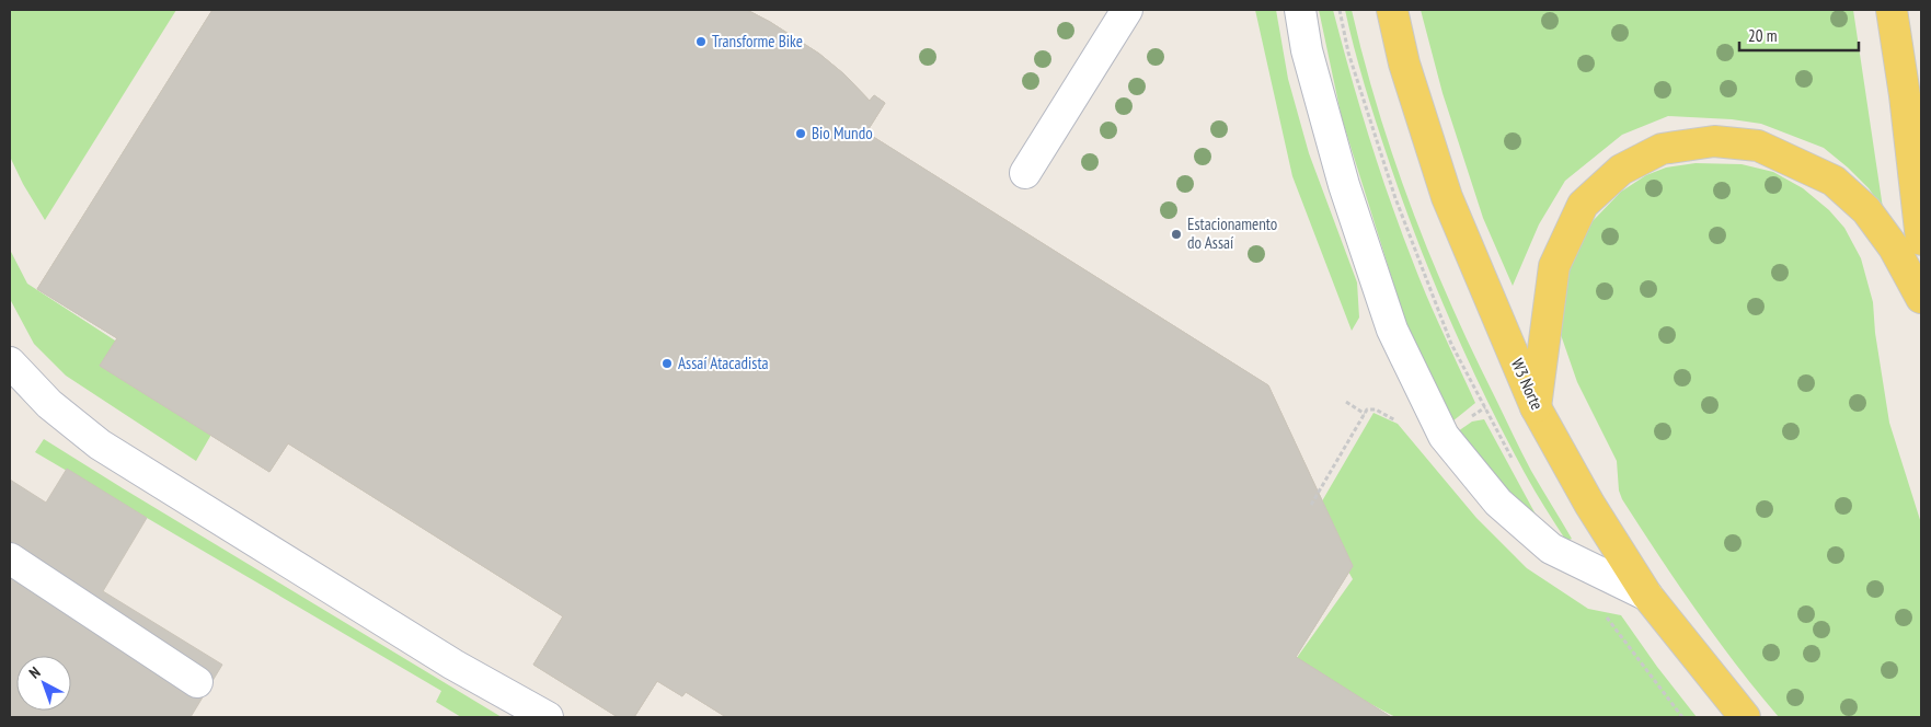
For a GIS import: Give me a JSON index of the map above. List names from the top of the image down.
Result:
{
  "streets": {
    "main road": ["W3 Norte"]
  },
  "places": [
    "Transforme Bike",
    "Bio Mundo",
    "Estacionamento do Assaí",
    "Assaí Atacadista"
  ],
  "scale_bar": "20 m",
  "north": "top left"
}
